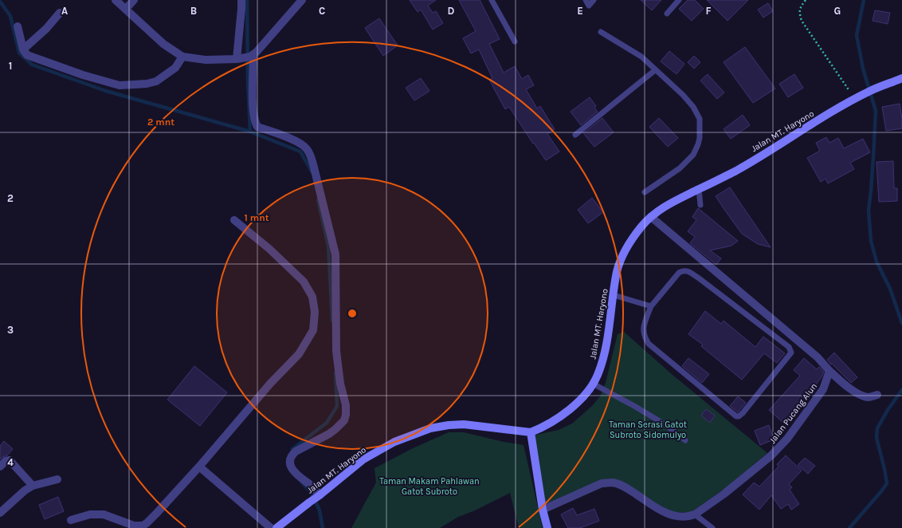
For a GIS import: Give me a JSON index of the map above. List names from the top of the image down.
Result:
{
  "streets": {
    "street": ["Jalan MT. Haryono", "Jalan Pucang Alun"]
  },
  "parks": ["Taman Serasi Gatot Subroto Sidomulyo", "Taman Makam Pahlawan Gatot Subroto"],
  "grid": {
    "columns": [
      "A",
      "B",
      "C",
      "D",
      "E",
      "F",
      "G"
    ],
    "rows": [
      "1",
      "2",
      "3",
      "4"
    ]
  },
  "rings": ["2 mnt", "1 mnt"]
}
